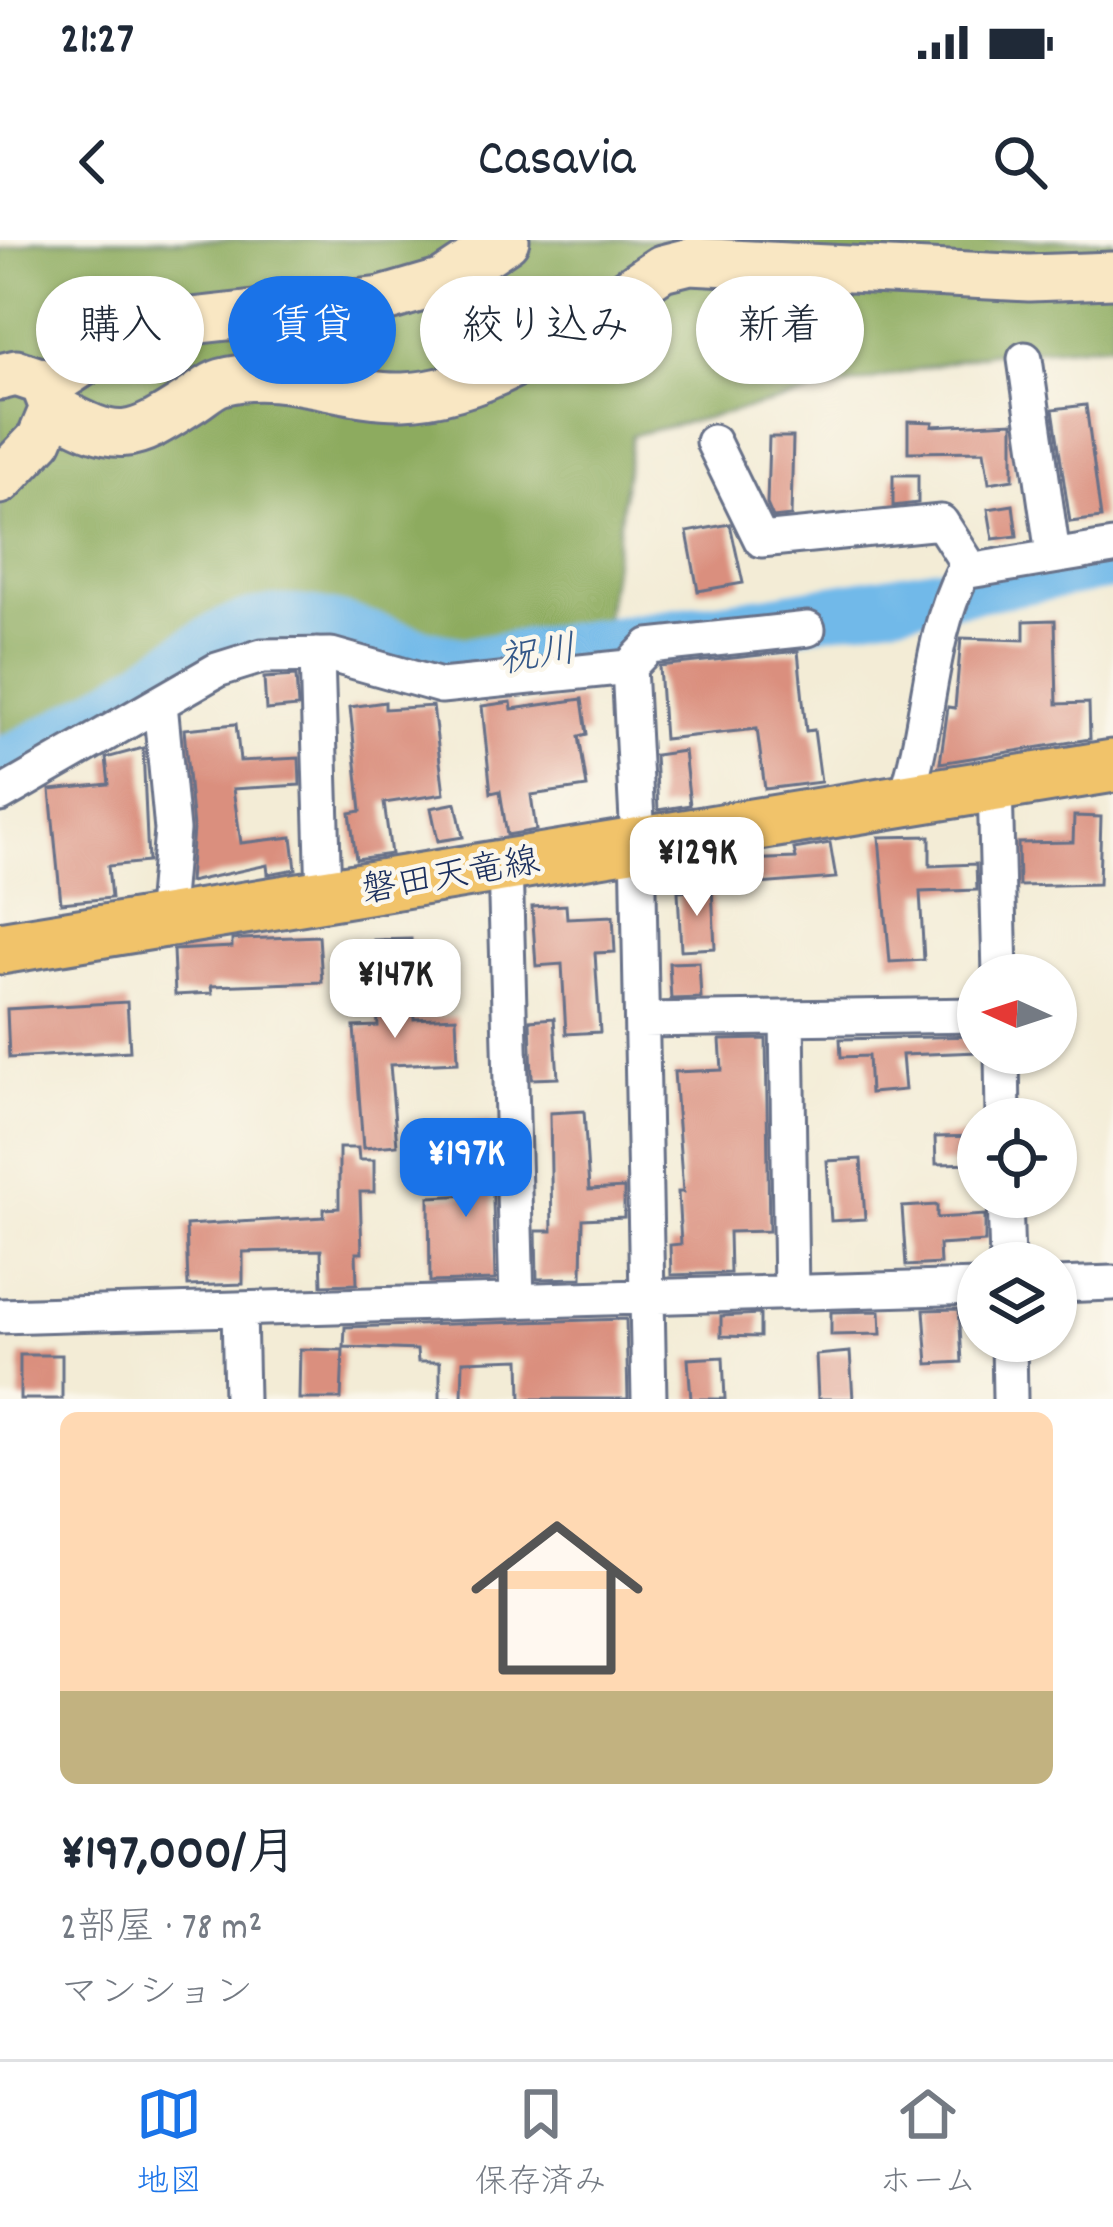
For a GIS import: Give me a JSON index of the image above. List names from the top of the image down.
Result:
{
  "streets": {
    "main road": ["磐田天竜線"]
  },
  "water": ["祝川"],
  "north": "left",
  "page": {
    "status": "21:27",
    "header": "Casavia",
    "chip": [
      "購入",
      "賃貸",
      "絞り込み",
      "新着"
    ],
    "price": ["¥129K", "¥147K", "¥197K"],
    "list": [
      {
        "name": "¥197,000/月",
        "note": "2部屋 · 78 m² · マンション"
      }
    ],
    "tabs": ["地図", "保存済み", "ホーム"]
  }
}
